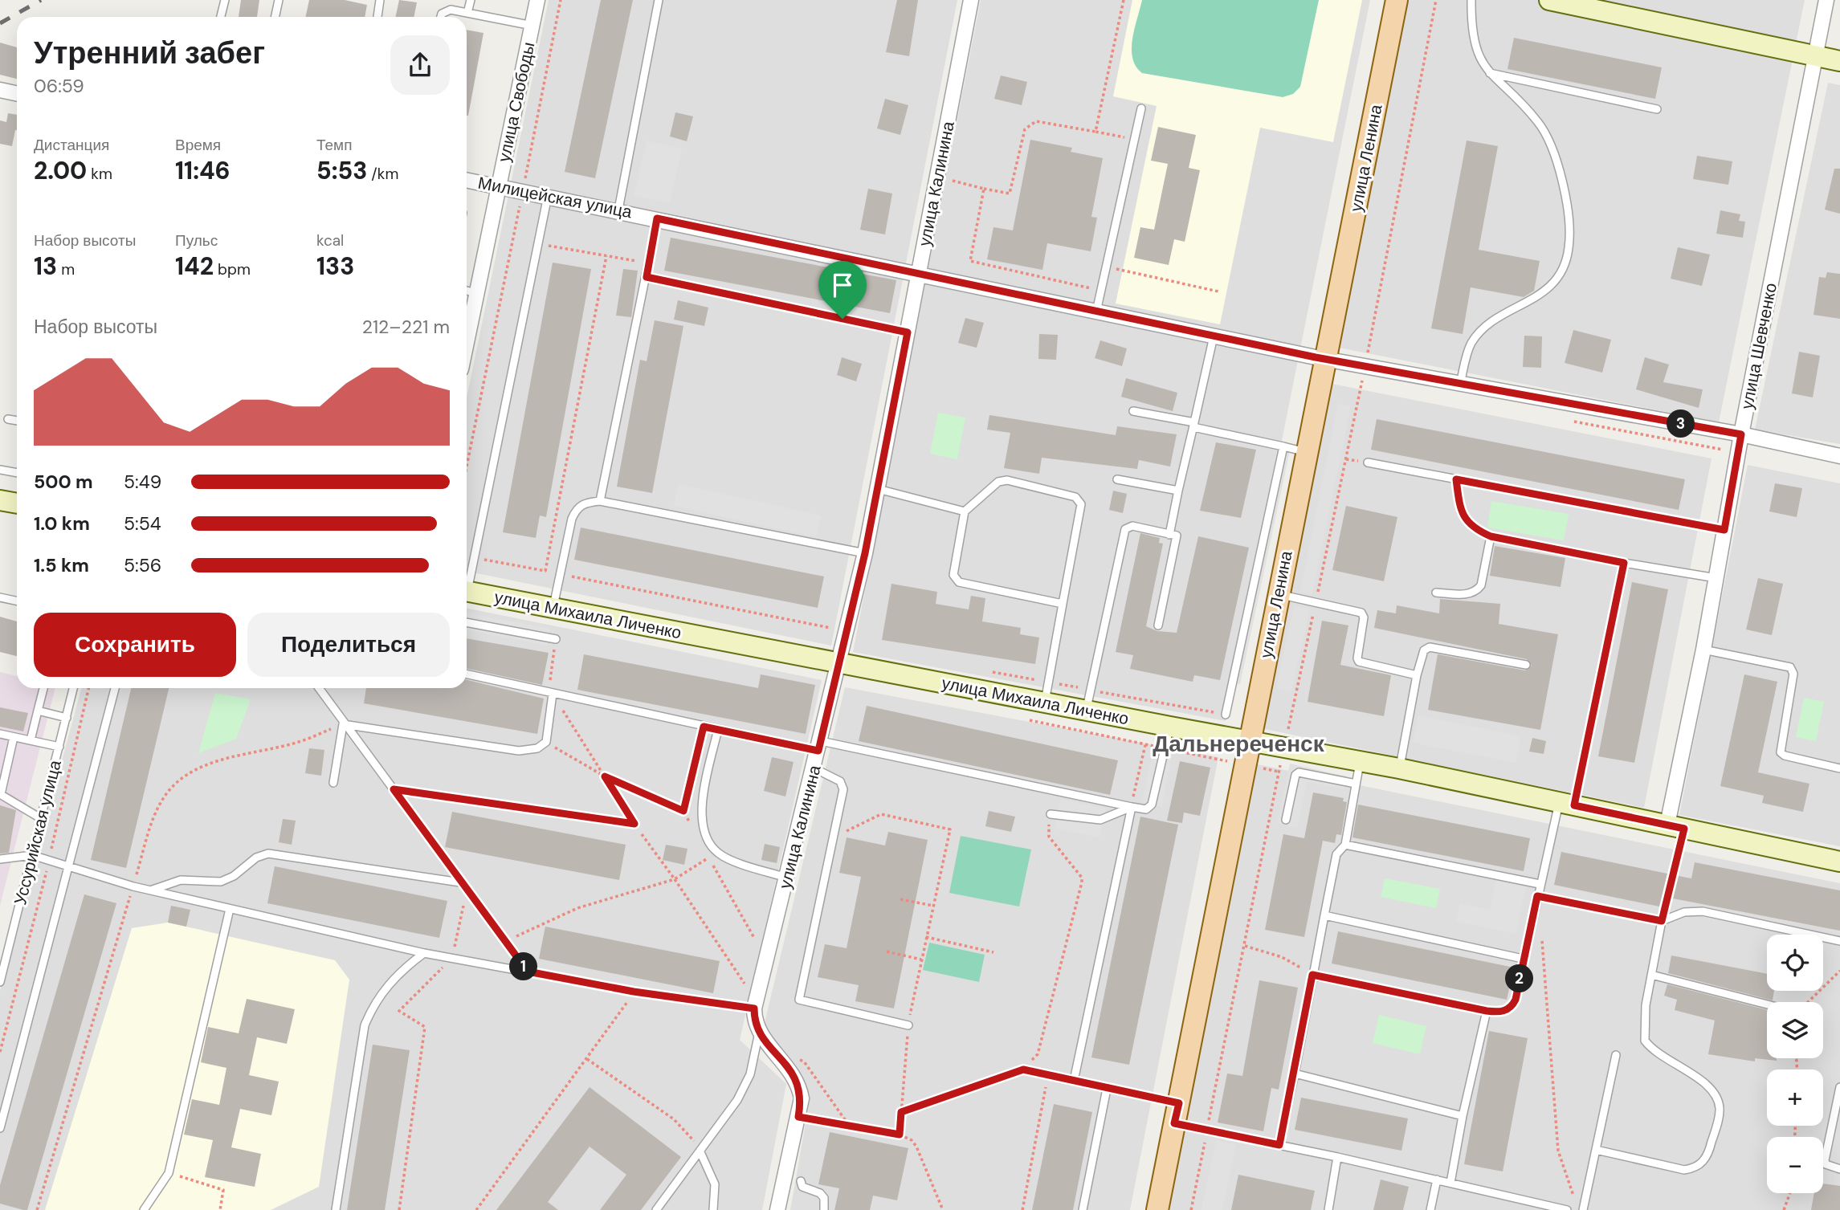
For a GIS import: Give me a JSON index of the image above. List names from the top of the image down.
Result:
{
  "streets": {
    "main road": ["улица Ленина", "улица Михаила Личенко"],
    "street": [
      "улица Свободы",
      "улица Калинина",
      "Милицейская улица",
      "улица Шевченко"
    ],
    "lane": ["Уссурийская улица"]
  },
  "crossings": [
    ["улица Свободы", "Милицейская улица"],
    ["улица Ленина", "Милицейская улица"],
    ["улица Ленина", "улица Михаила Личенко"],
    ["улица Калинина", "Милицейская улица"],
    ["улица Калинина", "улица Михаила Личенко"],
    ["Милицейская улица", "улица Шевченко"],
    ["улица Шевченко", "улица Михаила Личенко"]
  ],
  "districts": ["Дальнереченск"],
  "page": {
    "heading": ["Утренний забег", "06:59"],
    "stats": [
      ["Дистанция", "2.00 km"],
      ["Время", "11:46"],
      ["Темп", "5:53 /km"],
      ["Набор высоты", "13 m"],
      ["Пульс", "142 bpm"],
      ["kcal", "133"]
    ],
    "chart": ["Набор высоты", "212–221 m"],
    "pins": ["3", "1", "2"],
    "list": [
      {
        "name": "500 m",
        "note": "5:49"
      },
      {
        "name": "1.0 km",
        "note": "5:54"
      },
      {
        "name": "1.5 km",
        "note": "5:56"
      }
    ],
    "buttons": ["Сохранить", "Поделиться"],
    "map_buttons": ["+", "−"]
  }
}
